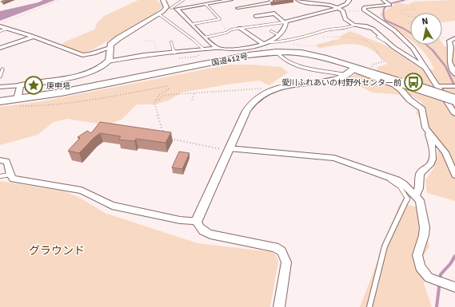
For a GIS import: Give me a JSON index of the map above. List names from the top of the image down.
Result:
{
  "streets": {
    "highway": ["国道412号"]
  },
  "parks": ["グラウンド"],
  "places": {
    "bus stop": ["愛川ふれあいの村野外センター前"],
    "place": ["庚申塔"]
  },
  "north": "top"
}
